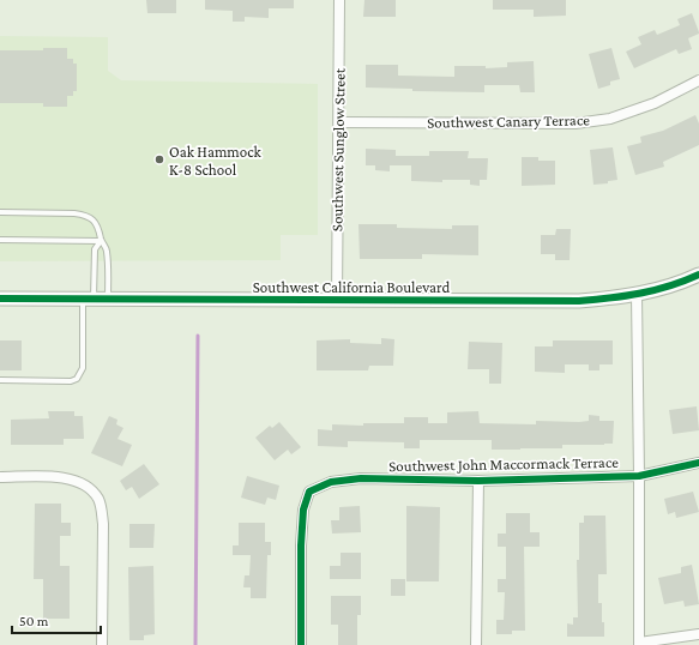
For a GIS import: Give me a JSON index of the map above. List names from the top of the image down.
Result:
{
  "streets": {
    "street": [
      "Southwest Canary Terrace",
      "Southwest Sunglow Street",
      "Southwest California Boulevard",
      "Southwest John Maccormack Terrace"
    ]
  },
  "crossings": [
    ["Southwest Canary Terrace", "Southwest Sunglow Street"],
    ["Southwest Sunglow Street", "Southwest California Boulevard"]
  ],
  "places": ["Oak Hammock K-8 School"],
  "scale_bar": "50 m"
}
